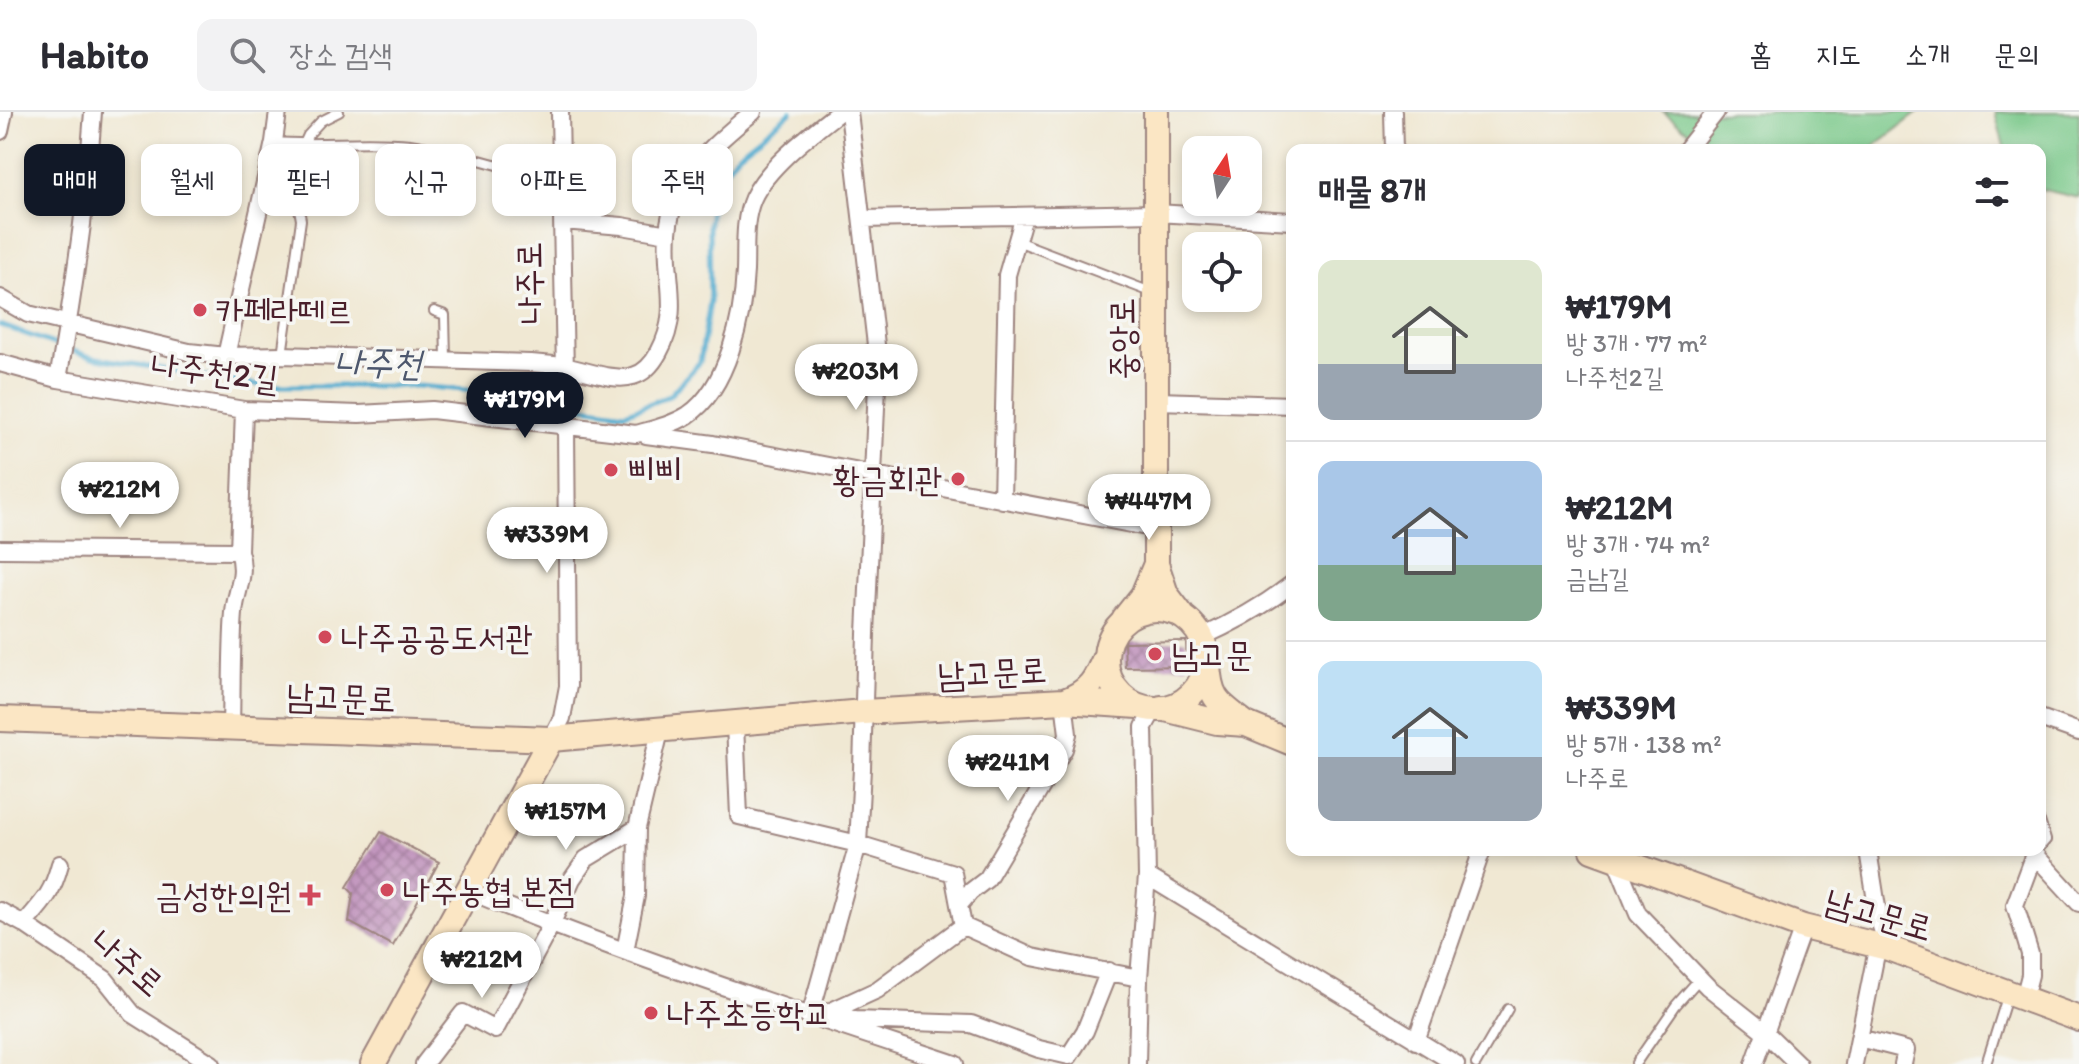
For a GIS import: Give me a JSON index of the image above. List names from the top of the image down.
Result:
{
  "streets": {
    "street": [
      "나주로",
      "중앙로",
      "나주천2길",
      "남고문로"
    ]
  },
  "crossings": [
    ["나주로", "나주천2길"],
    ["나주로", "남고문로"]
  ],
  "water": ["나주천"],
  "places": {
    "other": [
      "카페라떼르",
      "삐삐",
      "황금회관",
      "나주공공도서관",
      "남고문",
      "나주농협 본점",
      "나주초등학교"
    ],
    "health": ["금성한의원"]
  },
  "north": "top",
  "page": {
    "header": "Habito",
    "search": "장소 검색",
    "nav": [
      "홈",
      "지도",
      "소개",
      "문의"
    ],
    "chip": [
      "매매",
      "월세",
      "필터",
      "신규",
      "아파트",
      "주택"
    ],
    "heading": "매물 8개",
    "list": [
      {
        "name": "₩179M",
        "note": "방 3개 · 77 m² · 나주천2길"
      },
      {
        "name": "₩212M",
        "note": "방 3개 · 74 m² · 금남길"
      },
      {
        "name": "₩339M",
        "note": "방 5개 · 138 m² · 나주로"
      }
    ],
    "price": [
      "₩203M",
      "₩179M",
      "₩212M",
      "₩447M",
      "₩339M",
      "₩241M",
      "₩157M",
      "₩212M"
    ]
  }
}
